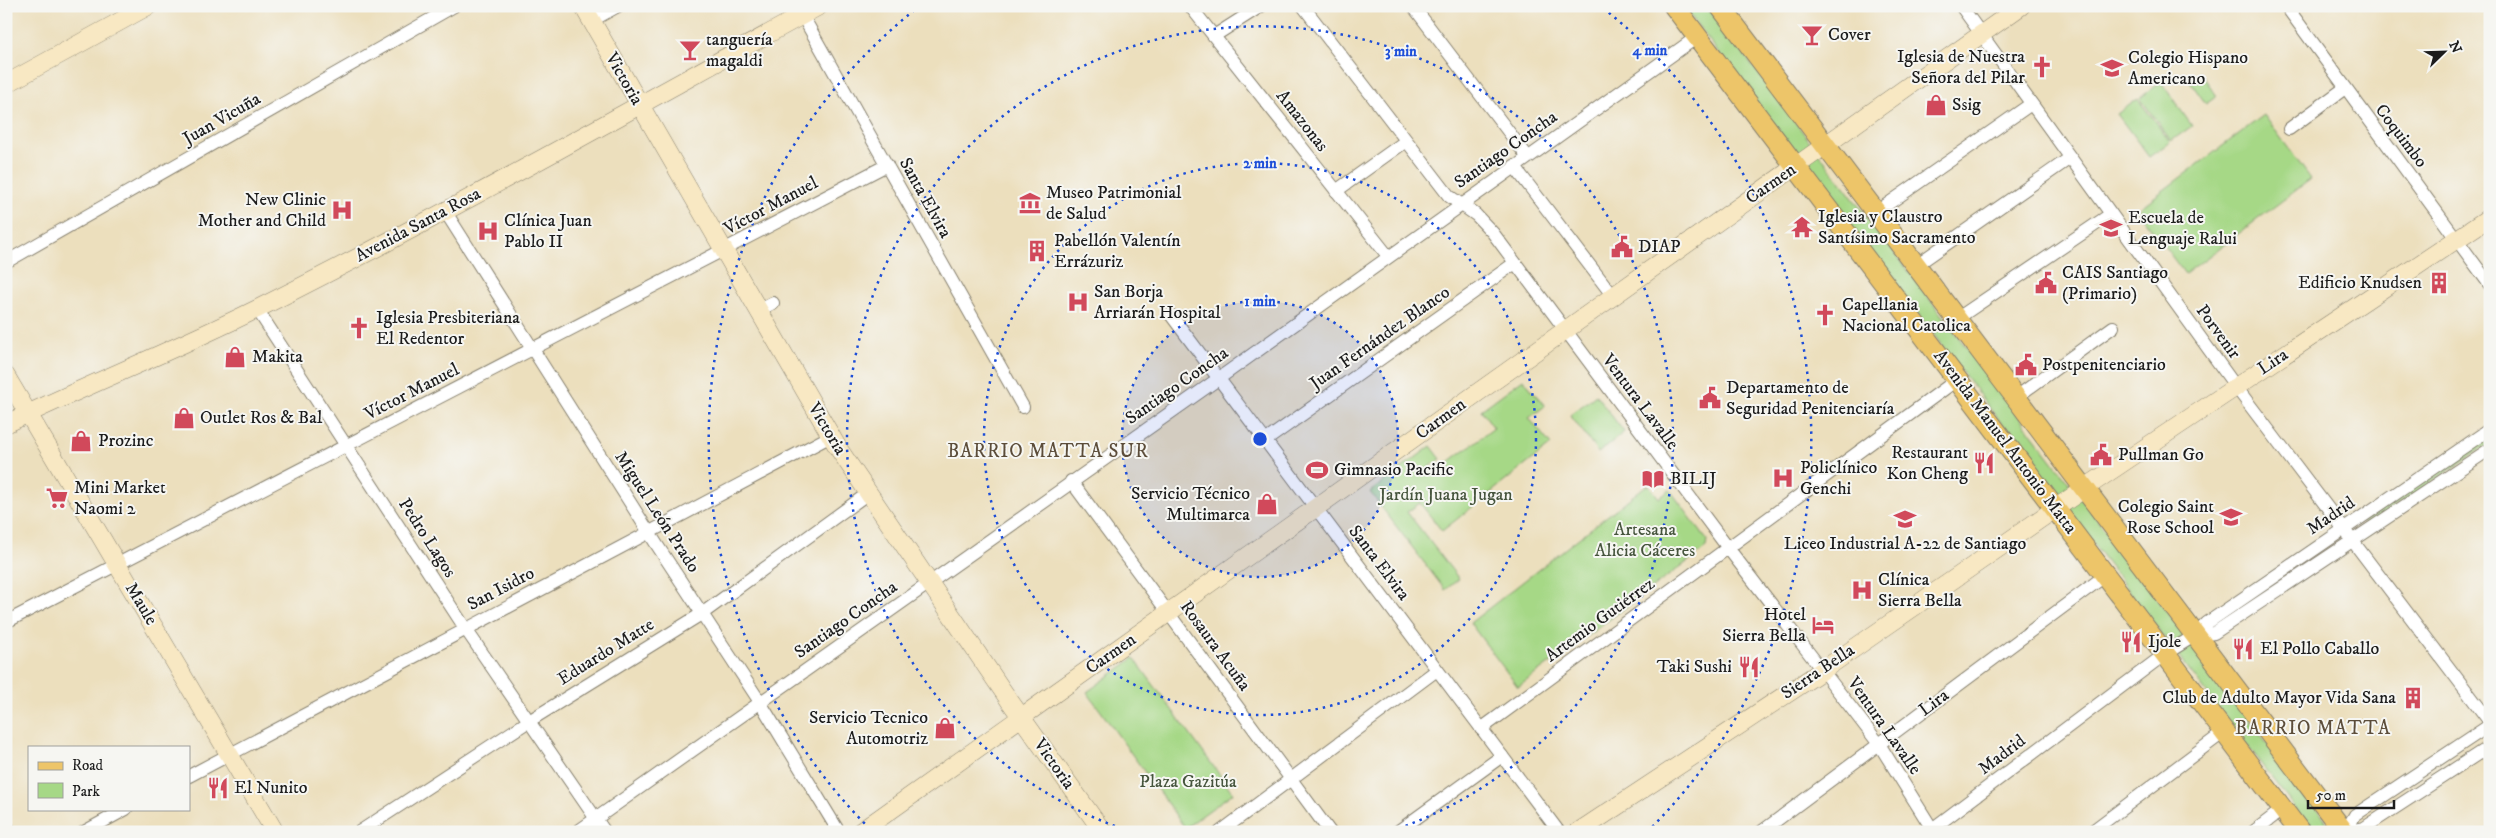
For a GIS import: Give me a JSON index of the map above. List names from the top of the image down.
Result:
{
  "streets": {
    "main road": [
      "Victoria",
      "Carmen",
      "Avenida Santa Rosa",
      "Lira",
      "Avenida Manuel Antonio Matta",
      "Maule",
      "Sierra Bella"
    ],
    "street": [
      "Juan Vicuña",
      "Amazonas",
      "Coquimbo",
      "Santiago Concha",
      "Santa Elvira",
      "Víctor Manuel",
      "Porvenir",
      "Juan Fernández Blanco",
      "Ventura Lavalle",
      "Miguel León Prado",
      "Madrid",
      "Pedro Lagos",
      "San Isidro",
      "Artemio Gutiérrez",
      "Rosaura Acuña",
      "Eduardo Matte"
    ]
  },
  "crossings": [
    ["Victoria", "Santiago Concha"],
    ["Victoria", "Carmen"],
    ["Victoria", "Víctor Manuel"],
    ["Victoria", "Avenida Santa Rosa"],
    ["Victoria", "San Isidro"],
    ["Victoria", "Eduardo Matte"],
    ["Amazonas", "Santiago Concha"],
    ["Coquimbo", "Lira"],
    ["Santiago Concha", "Santa Elvira"],
    ["Santiago Concha", "Ventura Lavalle"],
    ["Santiago Concha", "Avenida Manuel Antonio Matta"],
    ["Santiago Concha", "Miguel León Prado"],
    ["Santiago Concha", "Pedro Lagos"],
    ["Santiago Concha", "Rosaura Acuña"],
    ["Carmen", "Santa Elvira"],
    ["Carmen", "Porvenir"],
    ["Carmen", "Ventura Lavalle"],
    ["Carmen", "Avenida Manuel Antonio Matta"],
    ["Carmen", "Rosaura Acuña"],
    ["Santa Elvira", "Víctor Manuel"],
    ["Santa Elvira", "Avenida Santa Rosa"],
    ["Santa Elvira", "Juan Fernández Blanco"],
    ["Santa Elvira", "Artemio Gutiérrez"],
    ["Víctor Manuel", "Miguel León Prado"],
    ["Víctor Manuel", "Pedro Lagos"],
    ["Víctor Manuel", "Maule"],
    ["Avenida Santa Rosa", "Miguel León Prado"],
    ["Avenida Santa Rosa", "Pedro Lagos"],
    ["Avenida Santa Rosa", "Maule"],
    ["Porvenir", "Lira"],
    ["Porvenir", "Madrid"],
    ["Juan Fernández Blanco", "Ventura Lavalle"],
    ["Lira", "Ventura Lavalle"],
    ["Lira", "Avenida Manuel Antonio Matta"],
    ["Lira", "Sierra Bella"],
    ["Ventura Lavalle", "Madrid"],
    ["Ventura Lavalle", "Artemio Gutiérrez"],
    ["Ventura Lavalle", "Sierra Bella"],
    ["Avenida Manuel Antonio Matta", "Madrid"],
    ["Avenida Manuel Antonio Matta", "Artemio Gutiérrez"],
    ["Avenida Manuel Antonio Matta", "Sierra Bella"],
    ["Miguel León Prado", "San Isidro"],
    ["Miguel León Prado", "Eduardo Matte"],
    ["Pedro Lagos", "San Isidro"],
    ["Pedro Lagos", "Eduardo Matte"],
    ["San Isidro", "Maule"]
  ],
  "districts": ["BARRIO MATTA SUR", "BARRIO MATTA"],
  "parks": ["Jardín Juana Jugan", "Artesana Alicia Cáceres", "Plaza Gazitúa"],
  "places": {
    "bar": ["Cover", "tanguería magaldi"],
    "church": ["Iglesia de Nuestra Señora del Pilar", "Capellania Nacional Catolica", "Iglesia Presbiteriana El Redentor"],
    "school or university": [
      "Colegio Hispano Americano",
      "Escuela de Lenguaje Ralui",
      "Colegio Saint Rose School",
      "Liceo Industrial A-22 de Santiago"
    ],
    "shop": [
      "Ssig",
      "Makita",
      "Outlet Ros & Bal",
      "Prozinc",
      "Servicio Técnico Multimarca",
      "Servicio Tecnico Automotriz"
    ],
    "museum": ["Museo Patrimonial de Salud"],
    "hospital": [
      "New Clinic Mother and Child",
      "Clínica Juan Pablo II",
      "San Borja Arriarán Hospital",
      "Policlínico Genchi",
      "Clínica Sierra Bella"
    ],
    "temple": ["Iglesia y Claustro Santísimo Sacramento"],
    "public building": [
      "DIAP",
      "CAIS Santiago (Primario)",
      "Postpenitenciario",
      "Departamento de Seguridad Penitenciaría",
      "Pullman Go"
    ],
    "building": ["Pabellón Valentín Errázuriz", "Edificio Knudsen", "Club de Adulto Mayor Vida Sana"],
    "restaurant": [
      "Restaurant Kon Cheng",
      "Ijole",
      "El Pollo Caballo",
      "Taki Sushi",
      "El Nunito"
    ],
    "sports": ["Gimnasio Pacific"],
    "library": ["BILIJ"],
    "supermarket": ["Mini Market Naomi 2"],
    "hotel": ["Hotel Sierra Bella"]
  },
  "legend": ["Road", "Park"],
  "scale_bar": "50 m",
  "north": "top right",
  "rings": [
    "4 min",
    "3 min",
    "2 min",
    "1 min"
  ]
}
